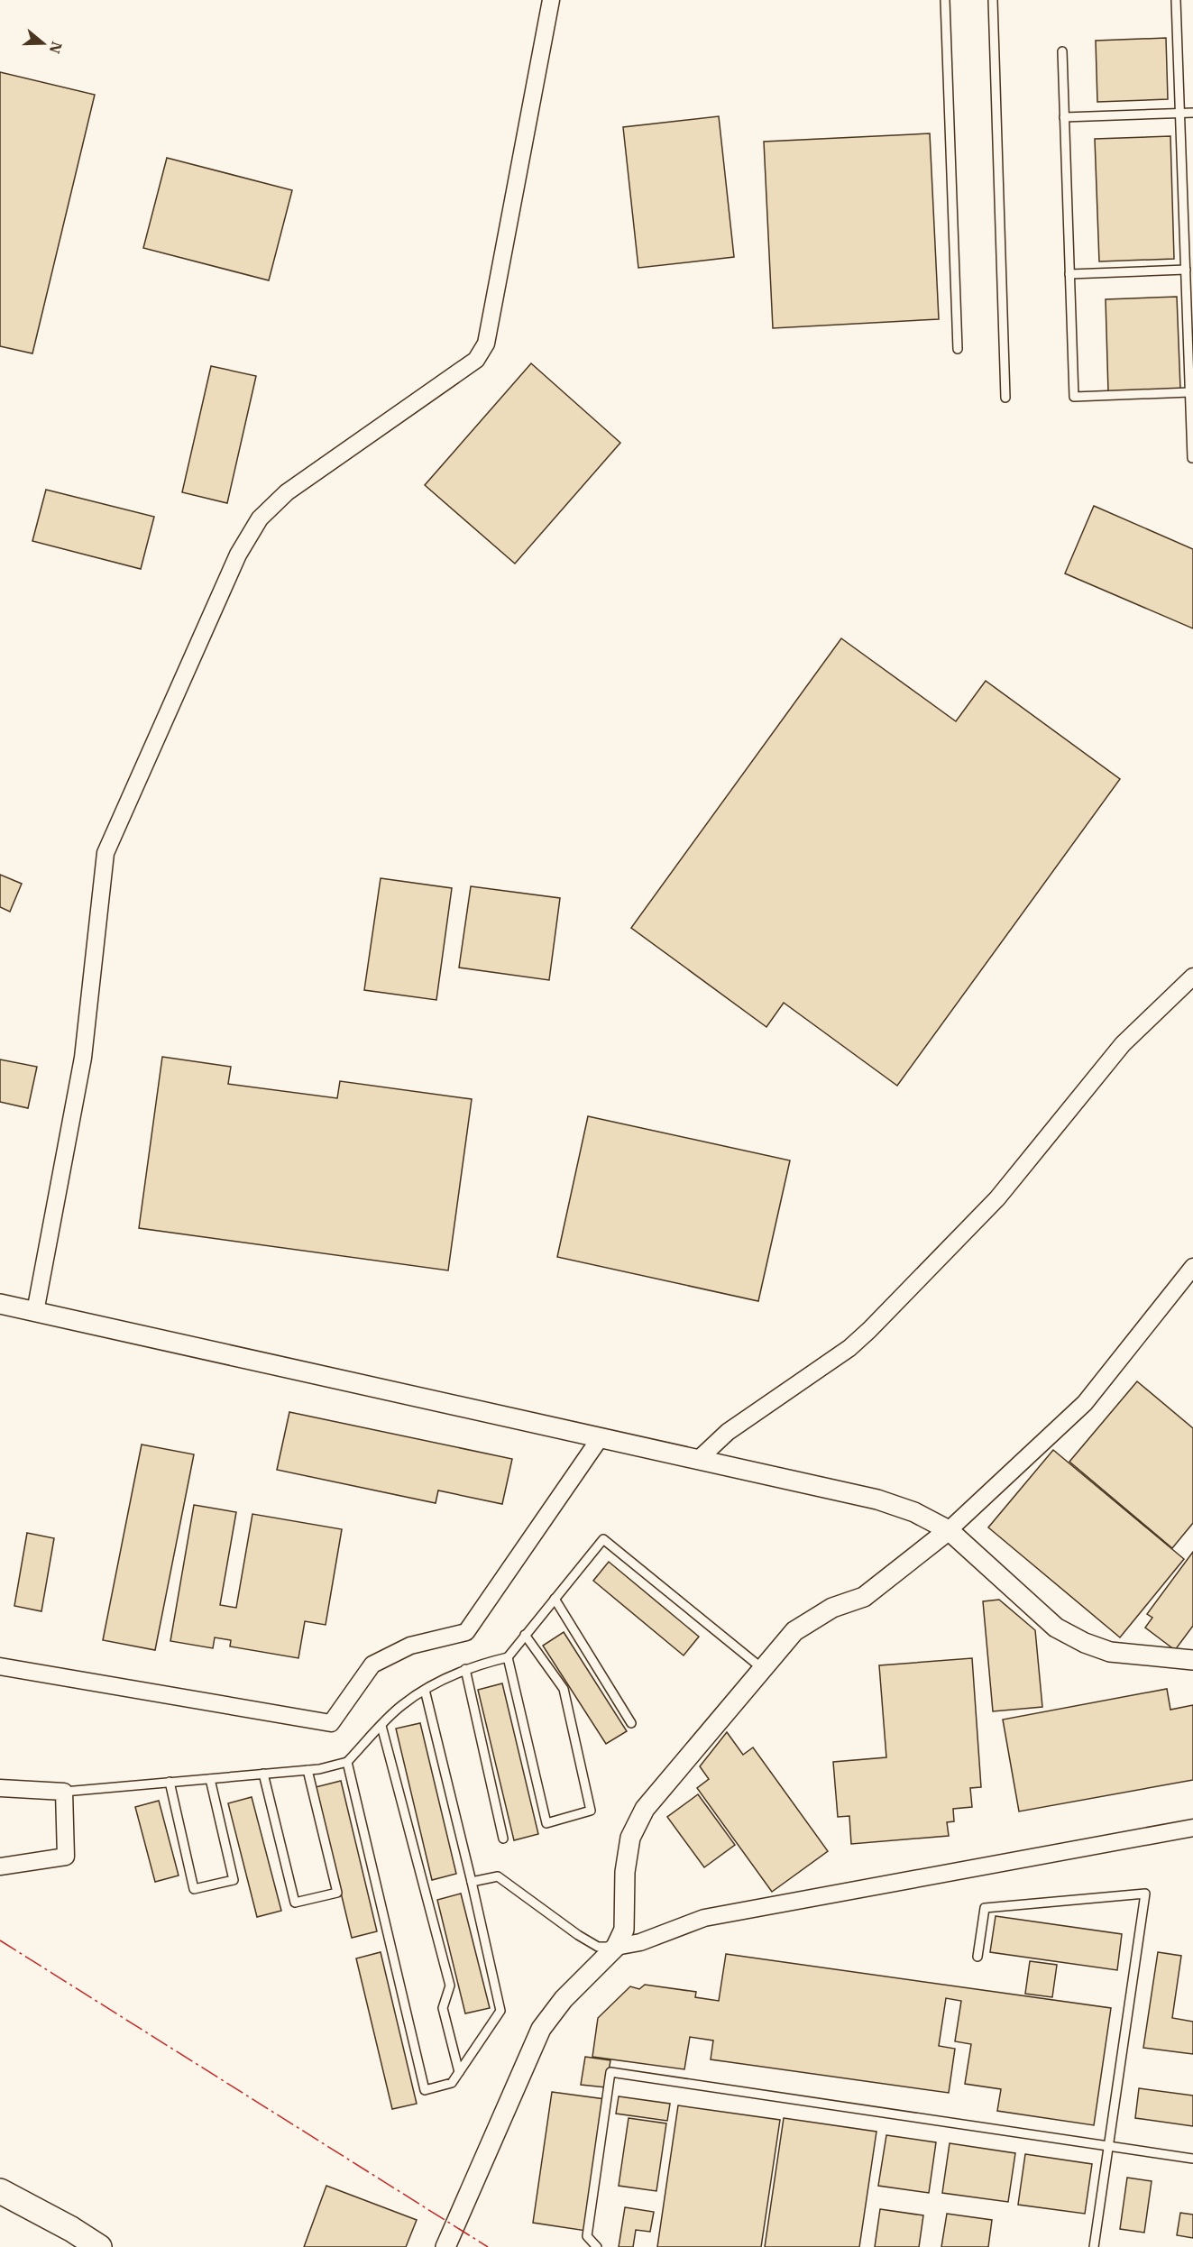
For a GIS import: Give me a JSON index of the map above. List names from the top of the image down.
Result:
{
  "north": "right"
}
